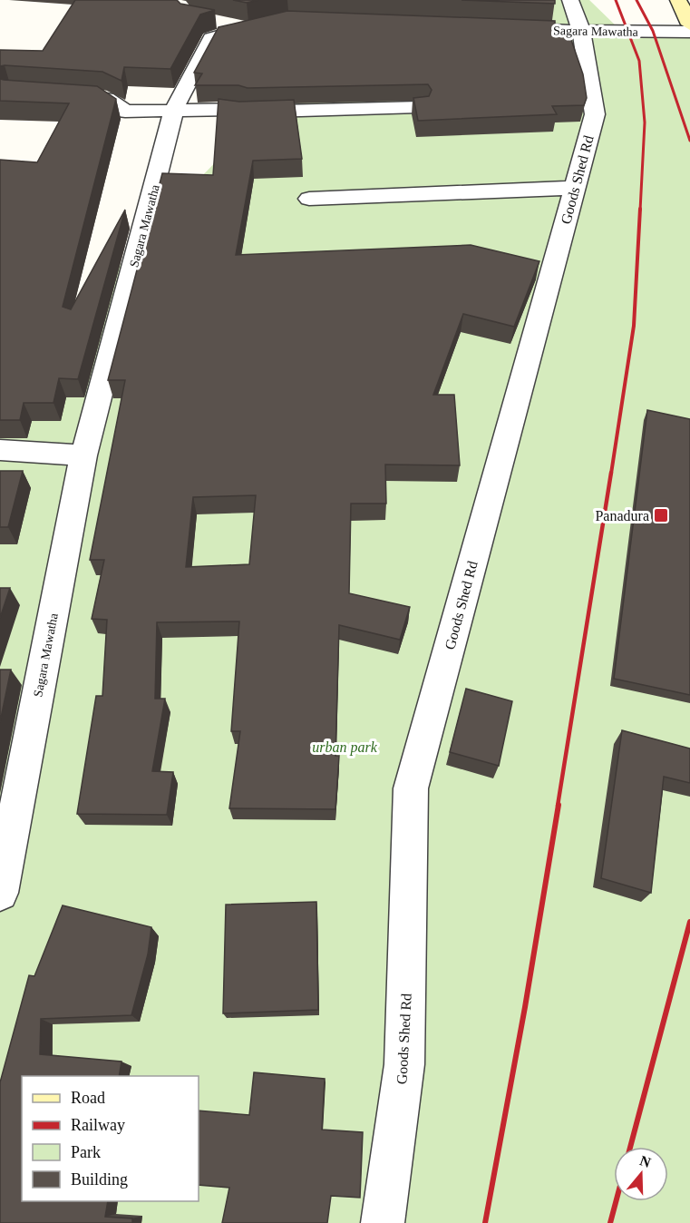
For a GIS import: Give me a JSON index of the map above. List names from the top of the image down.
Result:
{
  "streets": {
    "street": ["Sagara Mawatha", "Goods Shed Rd"]
  },
  "crossings": [
    ["Sagara Mawatha", "Goods Shed Rd"]
  ],
  "parks": ["urban park"],
  "places": {
    "transit": ["Panadura"]
  },
  "legend": [
    "Road",
    "Railway",
    "Park",
    "Building"
  ],
  "north": "top"
}
